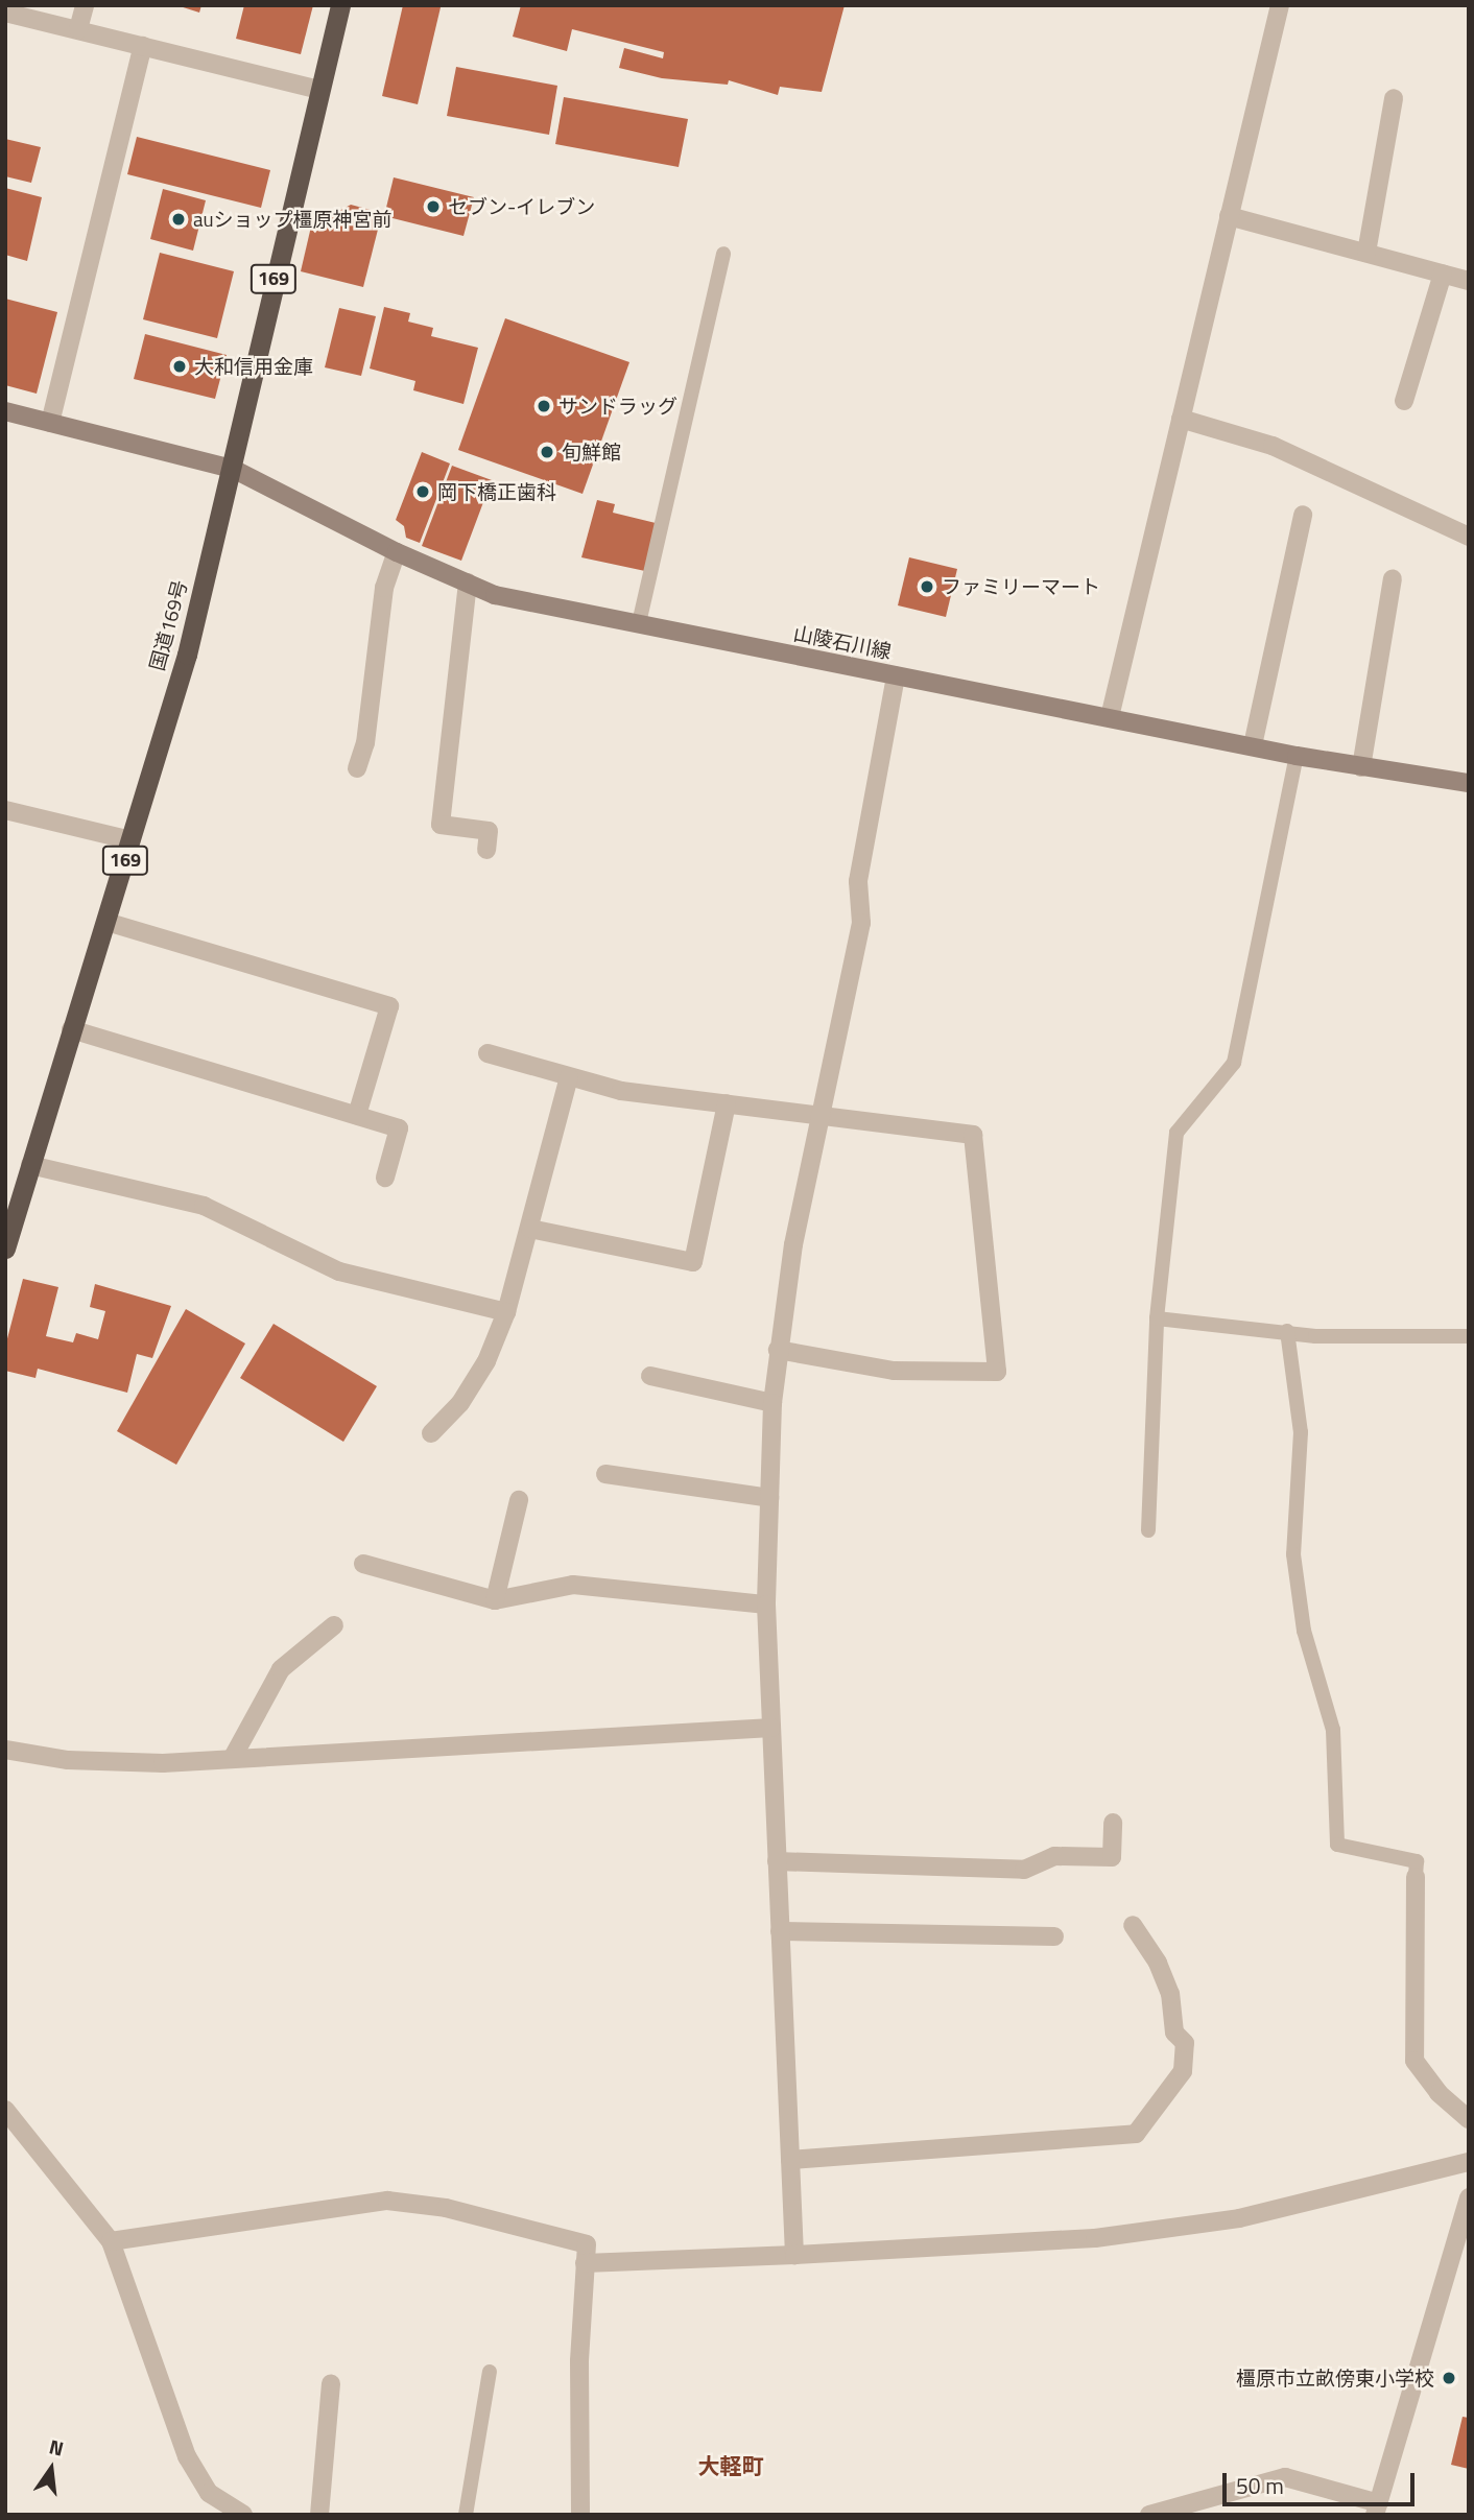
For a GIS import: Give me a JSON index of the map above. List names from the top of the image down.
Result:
{
  "streets": {
    "highway": ["169", "国道169号"],
    "main road": ["山陵石川線"]
  },
  "crossings": [
    ["国道169号", "山陵石川線"]
  ],
  "districts": ["大軽町"],
  "places": [
    "セブン-イレブン",
    "auショップ橿原神宮前",
    "大和信用金庫",
    "サンドラッグ",
    "旬鮮館",
    "岡下橋正歯科",
    "ファミリーマート",
    "橿原市立畝傍東小学校"
  ],
  "scale_bar": "50 m",
  "north": "top"
}
